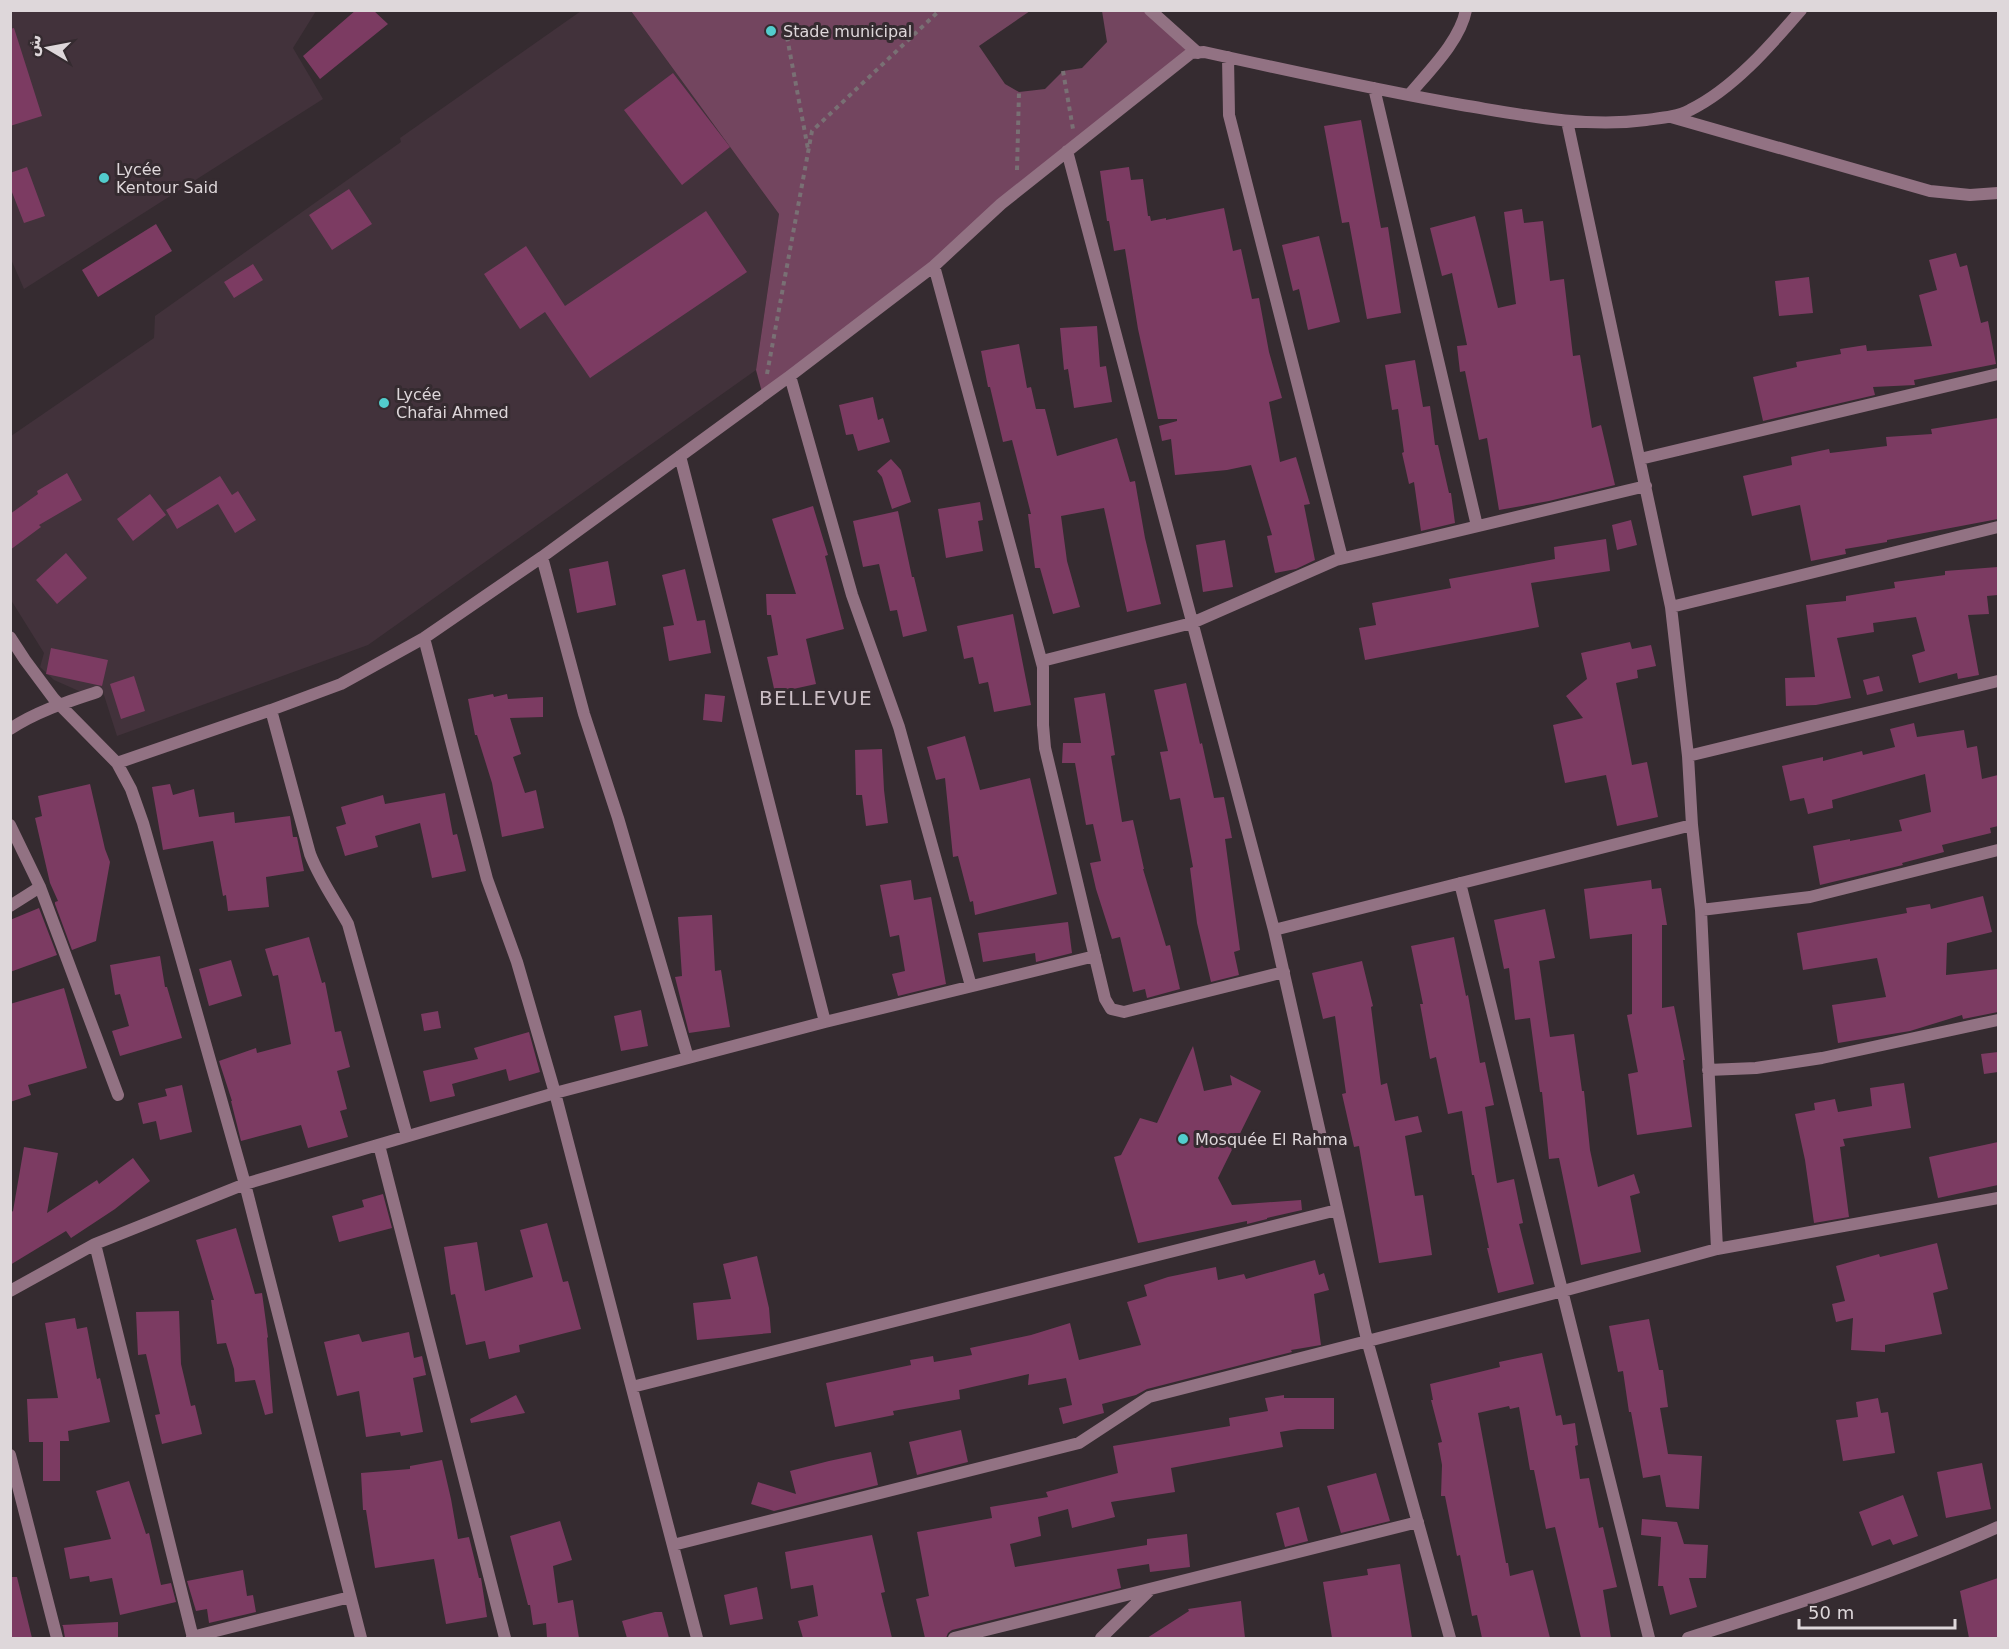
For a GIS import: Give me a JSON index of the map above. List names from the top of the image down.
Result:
{
  "districts": ["BELLEVUE"],
  "places": [
    "Stade municipal",
    "Lycée Kentour Said",
    "Lycée Chafai Ahmed",
    "Mosquée El Rahma"
  ],
  "scale_bar": "50 m",
  "north": "left"
}
